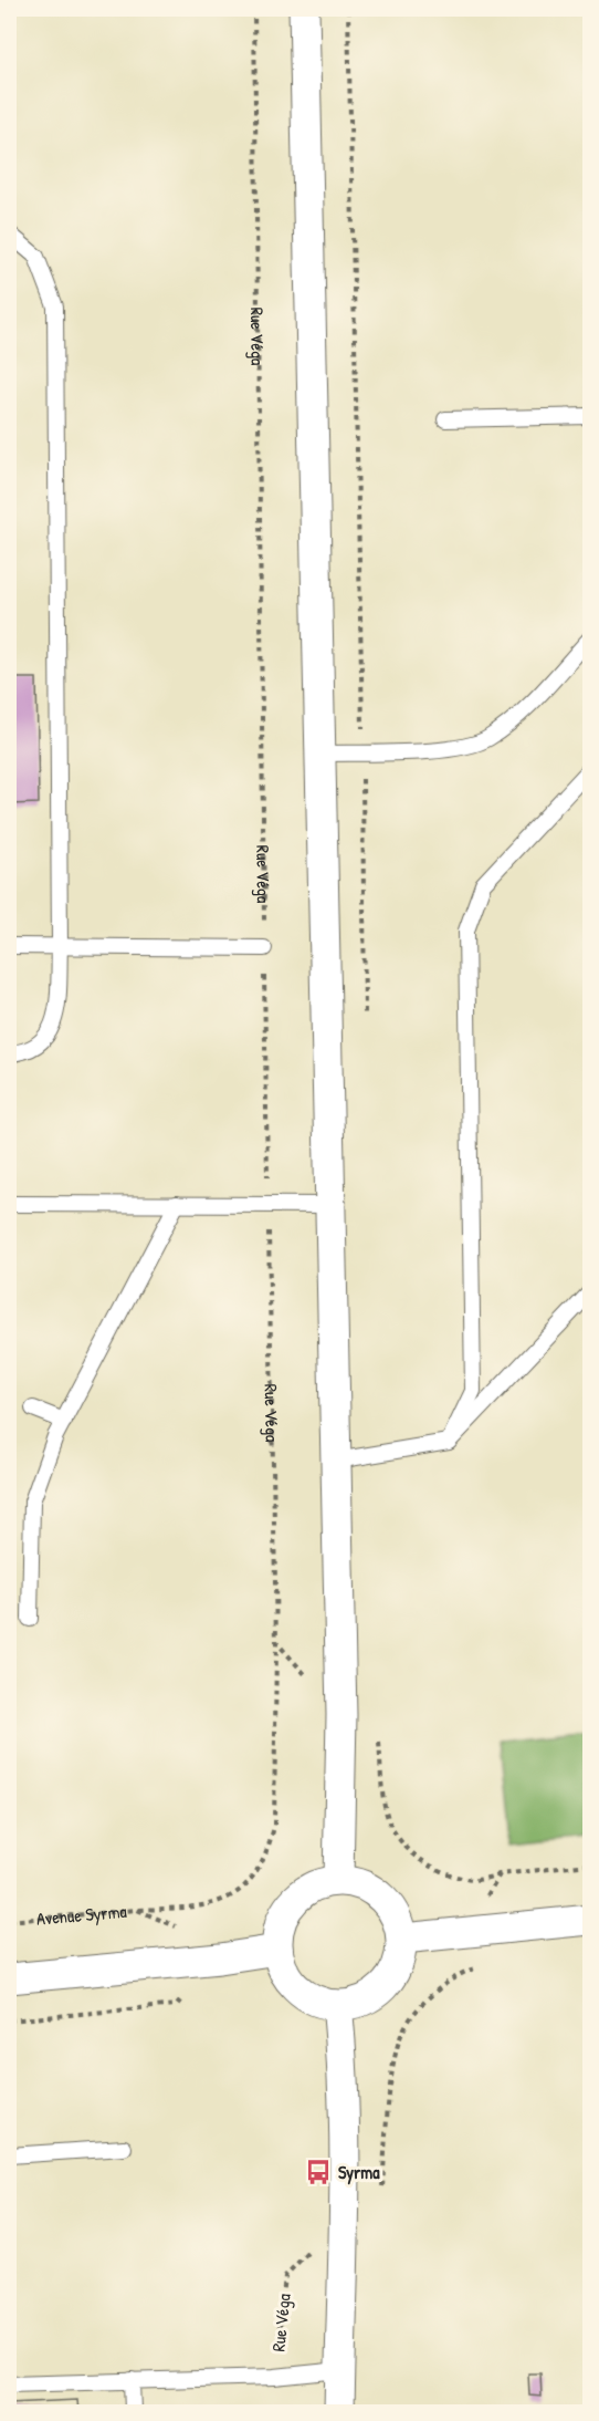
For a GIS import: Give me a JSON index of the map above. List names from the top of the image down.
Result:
{
  "streets": {
    "path": ["Rue Véga", "Avenue Syrma"]
  },
  "crossings": [
    ["Rue Véga", "Avenue Syrma"]
  ],
  "places": {
    "bus stop": ["Syrma"]
  }
}
